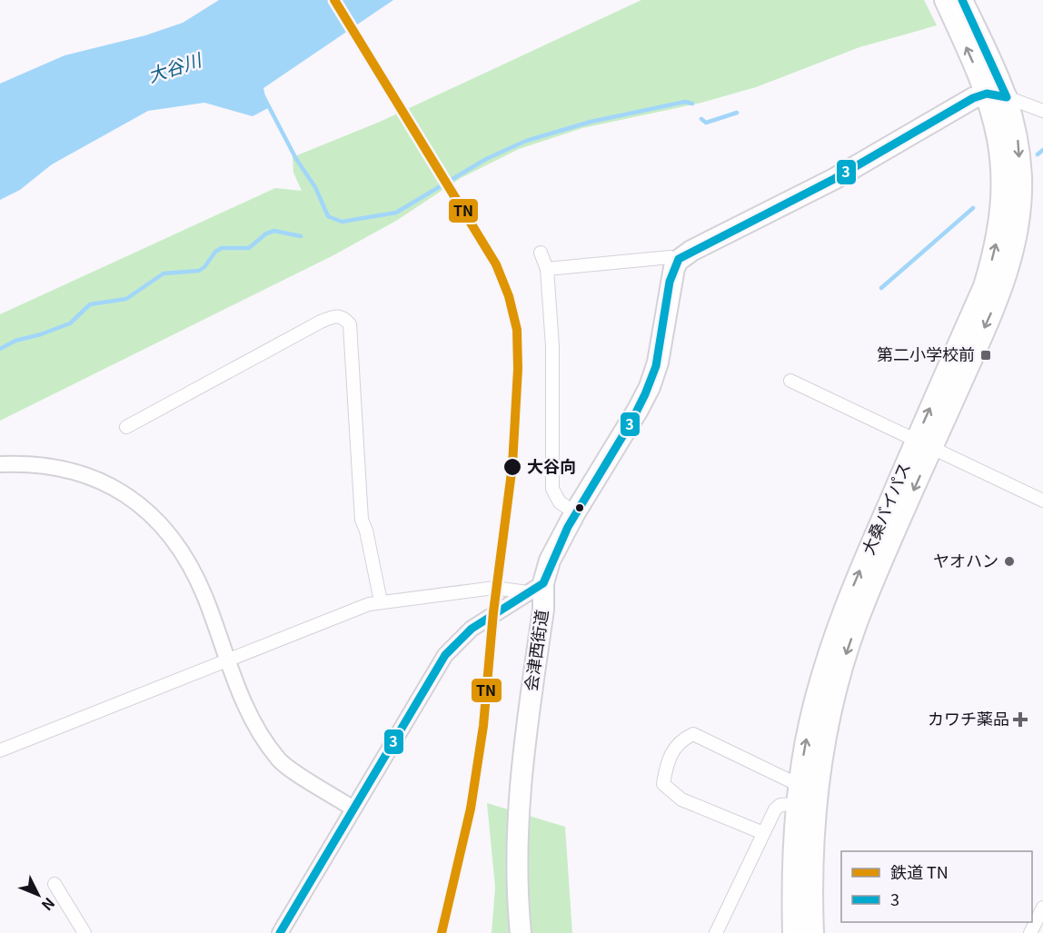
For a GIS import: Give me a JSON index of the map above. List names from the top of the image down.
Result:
{
  "streets": {
    "highway": ["大桑バイパス", "会津西街道"]
  },
  "water": ["大谷川"],
  "places": {
    "transit": ["第二小学校前"],
    "other": ["大谷向", "ヤオハン"],
    "health": ["カワチ薬品"]
  },
  "lines": ["rail line TN", "transit line 3"],
  "legend": ["鉄道 TN", "3"],
  "north": "bottom right"
}
